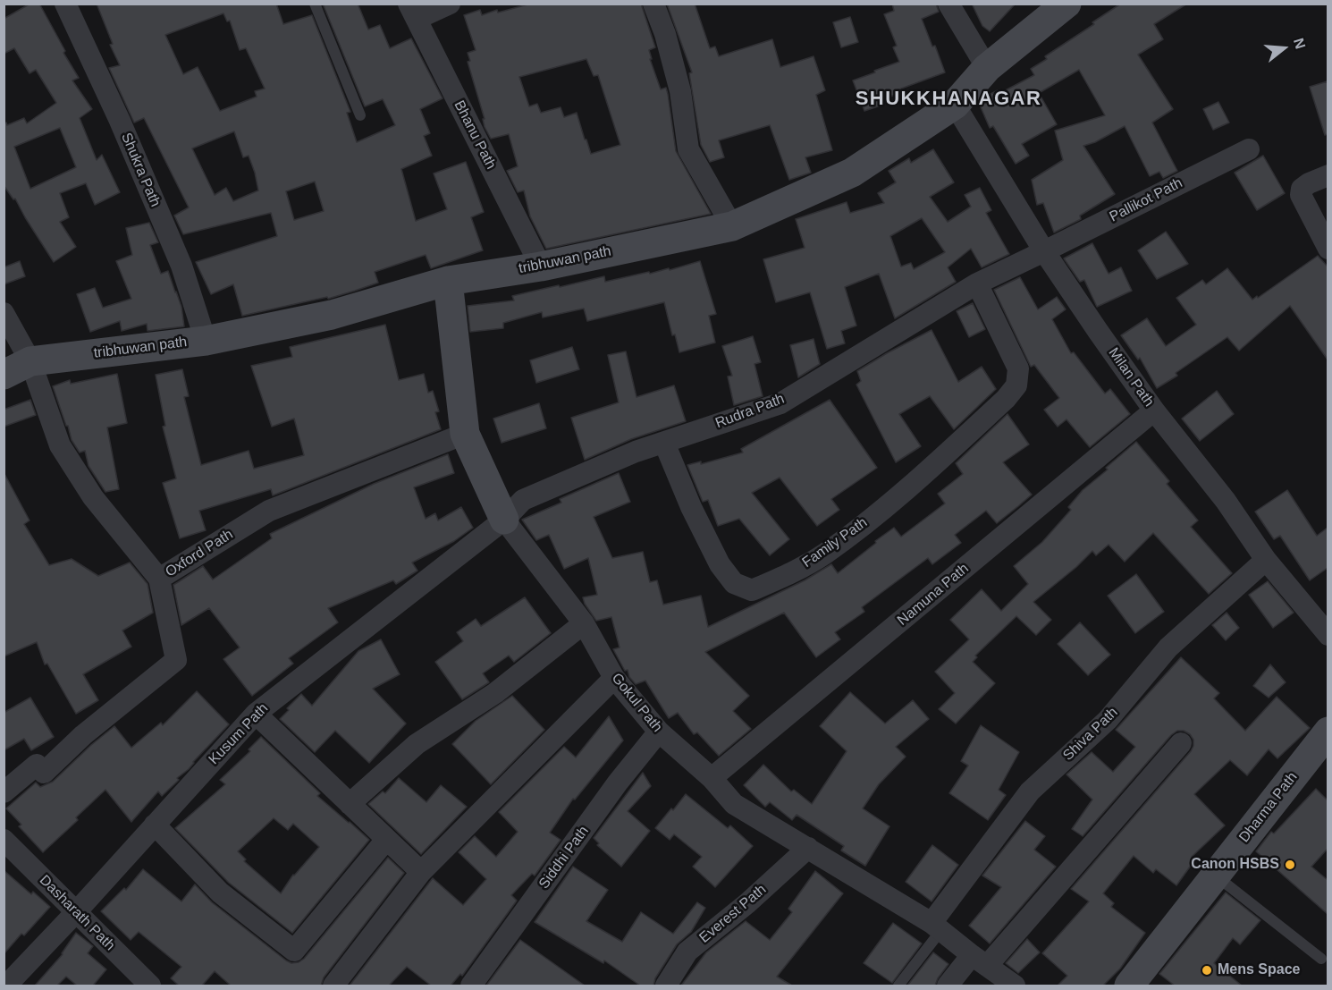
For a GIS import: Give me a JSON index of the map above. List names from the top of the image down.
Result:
{
  "streets": {
    "street": [
      "Bhanu Path",
      "Shukra Path",
      "Pallikot Path",
      "tribhuwan path",
      "Milan Path",
      "Rudra Path",
      "Family Path",
      "Oxford Path",
      "Namuna Path",
      "Gokul Path",
      "Kusum Path",
      "Shiva Path",
      "Dharma Path",
      "Siddhi Path",
      "Dasharath Path",
      "Everest Path"
    ]
  },
  "crossings": [
    ["Bhanu Path", "tribhuwan path"],
    ["Shukra Path", "tribhuwan path"],
    ["Pallikot Path", "Milan Path"],
    ["Pallikot Path", "Rudra Path"],
    ["tribhuwan path", "Milan Path"],
    ["tribhuwan path", "Gokul Path"],
    ["Milan Path", "Rudra Path"],
    ["Milan Path", "Namuna Path"],
    ["Milan Path", "Shiva Path"],
    ["Rudra Path", "Family Path"],
    ["Rudra Path", "Gokul Path"],
    ["Rudra Path", "Kusum Path"],
    ["Oxford Path", "Gokul Path"],
    ["Namuna Path", "Gokul Path"],
    ["Gokul Path", "Kusum Path"],
    ["Gokul Path", "Shiva Path"],
    ["Gokul Path", "Siddhi Path"],
    ["Gokul Path", "Everest Path"],
    ["Kusum Path", "Dasharath Path"]
  ],
  "districts": ["SHUKKHANAGAR"],
  "places": ["Canon HSBS", "Mens Space"],
  "north": "right"
}
